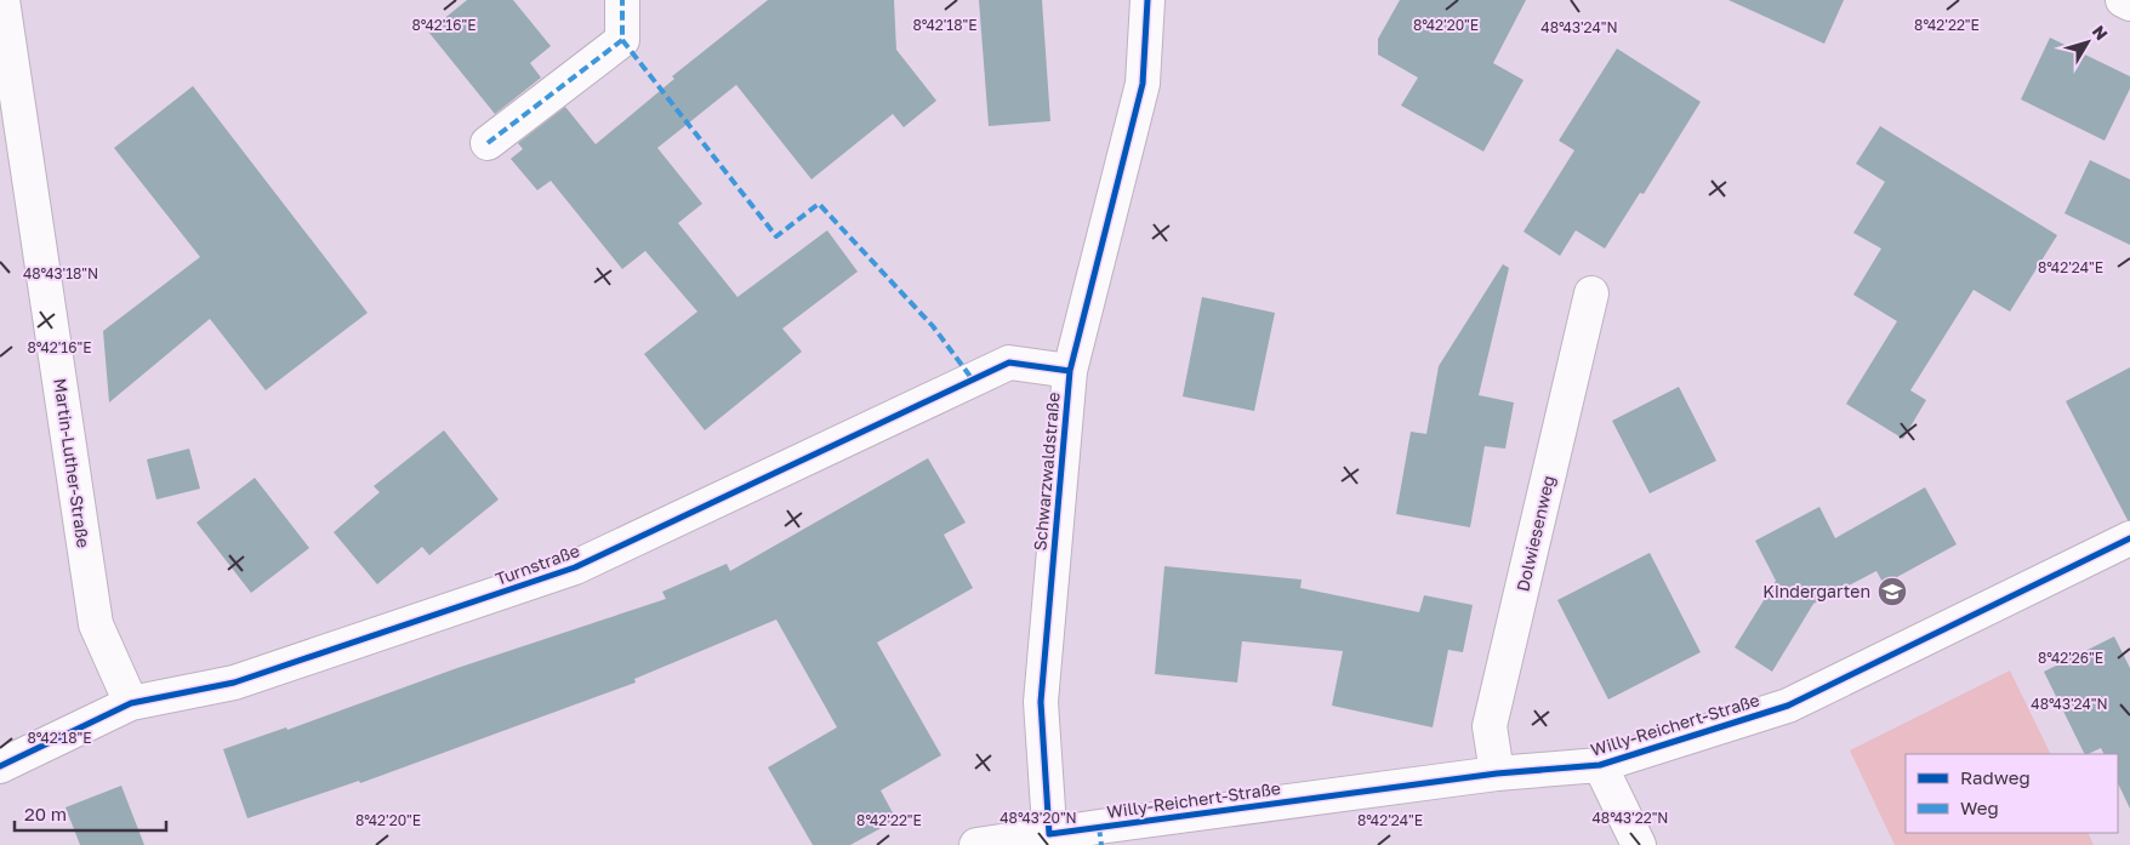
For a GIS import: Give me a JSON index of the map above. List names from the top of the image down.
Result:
{
  "streets": {
    "street": [
      "Martin-Luther-Straße",
      "Schwarzwaldstraße",
      "Dolwiesenweg",
      "Turnstraße",
      "Willy-Reichert-Straße"
    ]
  },
  "crossings": [
    ["Martin-Luther-Straße", "Turnstraße"],
    ["Schwarzwaldstraße", "Turnstraße"],
    ["Schwarzwaldstraße", "Willy-Reichert-Straße"],
    ["Dolwiesenweg", "Willy-Reichert-Straße"]
  ],
  "places": {
    "school or university": ["Kindergarten"]
  },
  "legend": ["Radweg", "Weg"],
  "scale_bar": "20 m",
  "north": "top right",
  "coordinates": [
    "8°42'16\"E",
    "8°42'18\"E",
    "8°42'20\"E",
    "8°42'22\"E",
    "48°43'24\"N",
    "8°42'24\"E",
    "48°43'18\"N",
    "8°42'26\"E",
    "48°43'20\"N",
    "48°43'22\"N"
  ]
}
